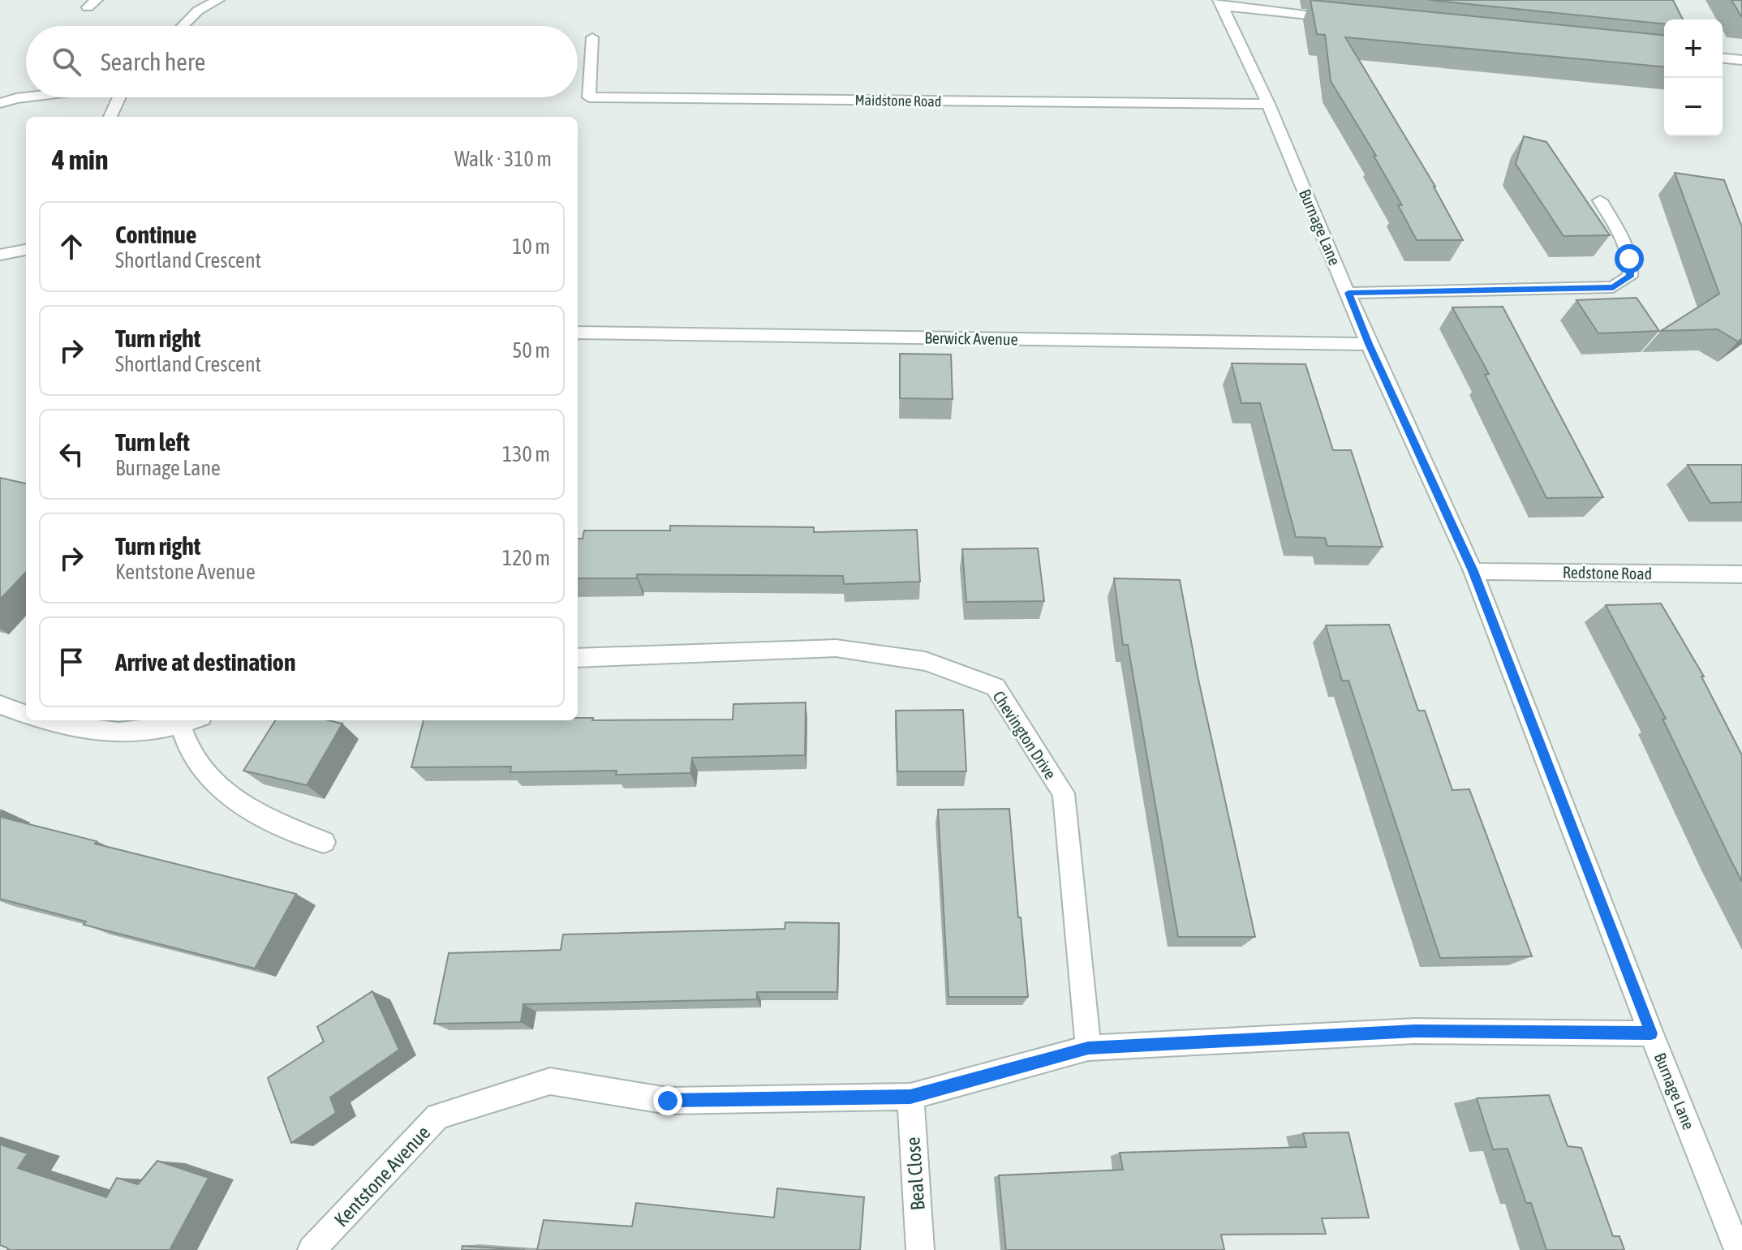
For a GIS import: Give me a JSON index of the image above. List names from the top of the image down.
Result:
{
  "streets": {
    "street": [
      "Maidstone Road",
      "Burnage Lane",
      "Berwick Avenue",
      "Redstone Road",
      "Chevington Drive",
      "Beal Close",
      "Kentstone Avenue"
    ]
  },
  "crossings": [
    ["Maidstone Road", "Burnage Lane"],
    ["Burnage Lane", "Berwick Avenue"],
    ["Burnage Lane", "Redstone Road"],
    ["Burnage Lane", "Kentstone Avenue"],
    ["Chevington Drive", "Kentstone Avenue"],
    ["Beal Close", "Kentstone Avenue"]
  ],
  "page": {
    "map_buttons": ["+", "−"],
    "search": "Search here",
    "heading": ["4 min", "Walk · 310 m"],
    "list": [
      ["Continue", "Shortland Crescent", "10 m"],
      ["Turn right", "Shortland Crescent", "50 m"],
      ["Turn left", "Burnage Lane", "130 m"],
      ["Turn right", "Kentstone Avenue", "120 m"],
      "Arrive at destination"
    ]
  }
}
